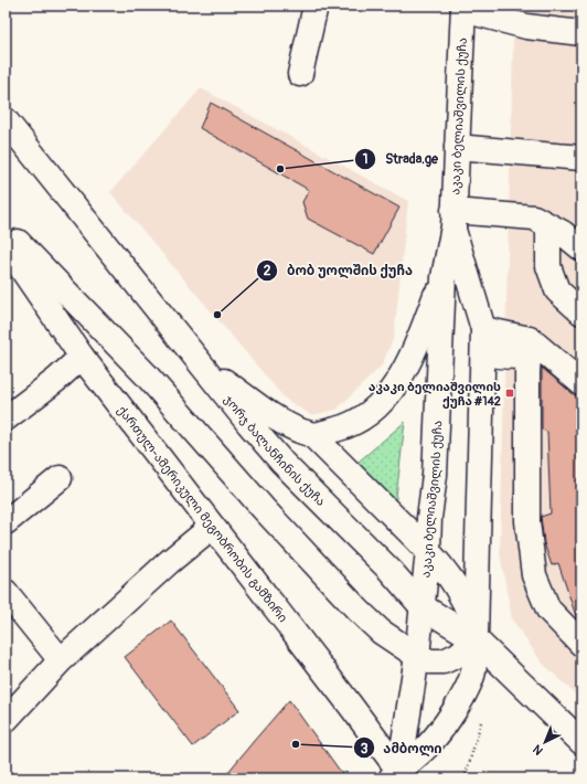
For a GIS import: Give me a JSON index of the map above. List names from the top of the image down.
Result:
{
  "streets": {
    "main road": ["აკაკი ბელიაშვილის ქუჩა", "ჯორჯ ბალანჩინის ქუჩა", "ქართულ-ამერიკული მეგობრობის გამზირი"]
  },
  "crossings": [
    ["აკაკი ბელიაშვილის ქუჩა", "ჯორჯ ბალანჩინის ქუჩა"],
    ["აკაკი ბელიაშვილის ქუჩა", "ქართულ-ამერიკული მეგობრობის გამზირი"]
  ],
  "places": {
    "other": ["Strada.ge", "ბობ უოლშის ქუჩა", "ამბოლი"],
    "transit": ["აკაკი ბელიაშვილის ქუჩა #142"]
  },
  "north": "bottom left"
}
